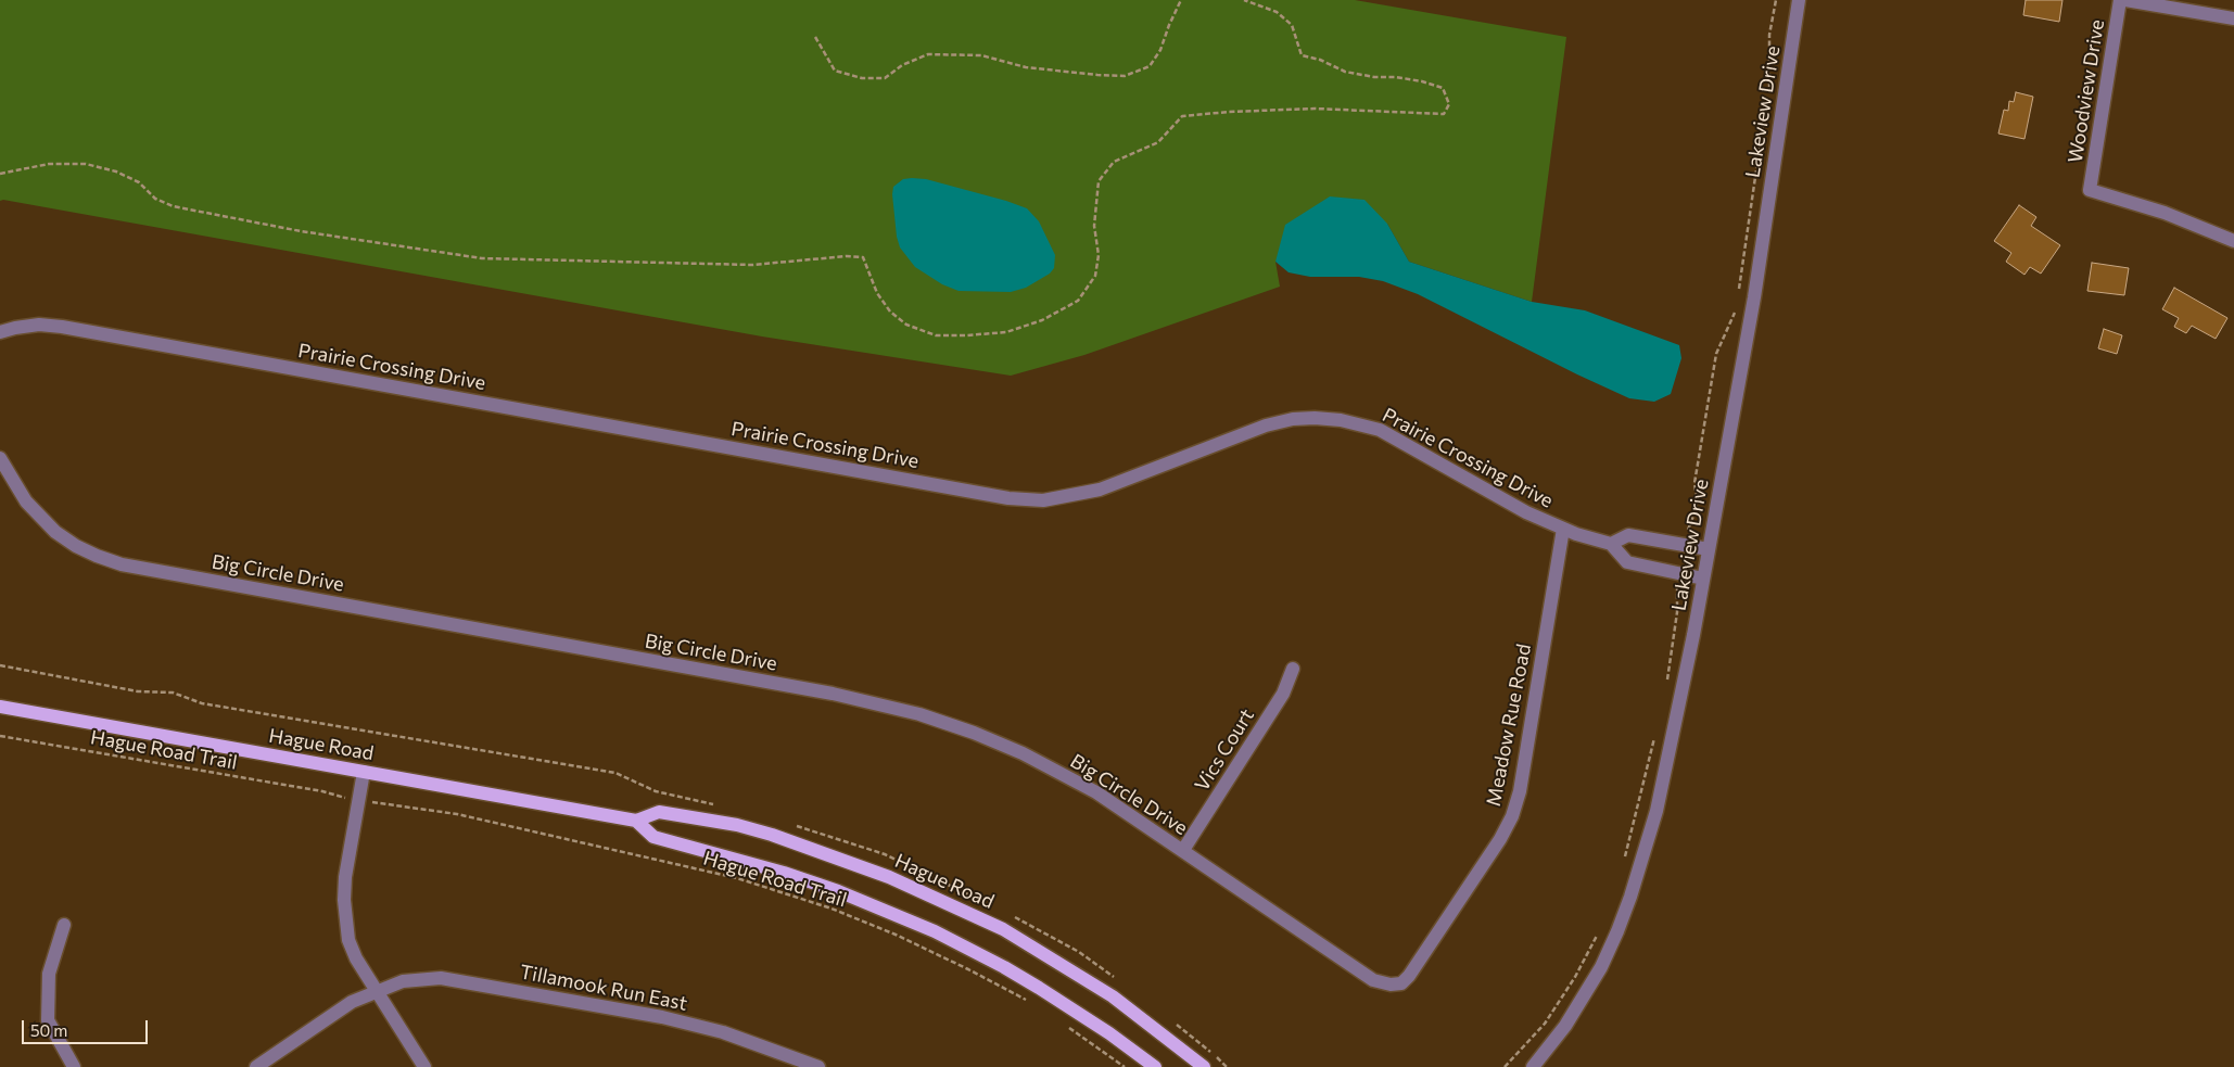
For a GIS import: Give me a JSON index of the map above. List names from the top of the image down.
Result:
{
  "streets": {
    "main road": ["Hague Road"],
    "street": [
      "Woodview Drive",
      "Lakeview Drive",
      "Prairie Crossing Drive",
      "Big Circle Drive",
      "Meadow Rue Road",
      "Vics Court",
      "Tillamook Run East"
    ],
    "path": ["Hague Road Trail"]
  },
  "crossings": [
    ["Lakeview Drive", "Prairie Crossing Drive"],
    ["Prairie Crossing Drive", "Meadow Rue Road"],
    ["Big Circle Drive", "Meadow Rue Road"],
    ["Big Circle Drive", "Vics Court"]
  ],
  "scale_bar": "50 m"
}
